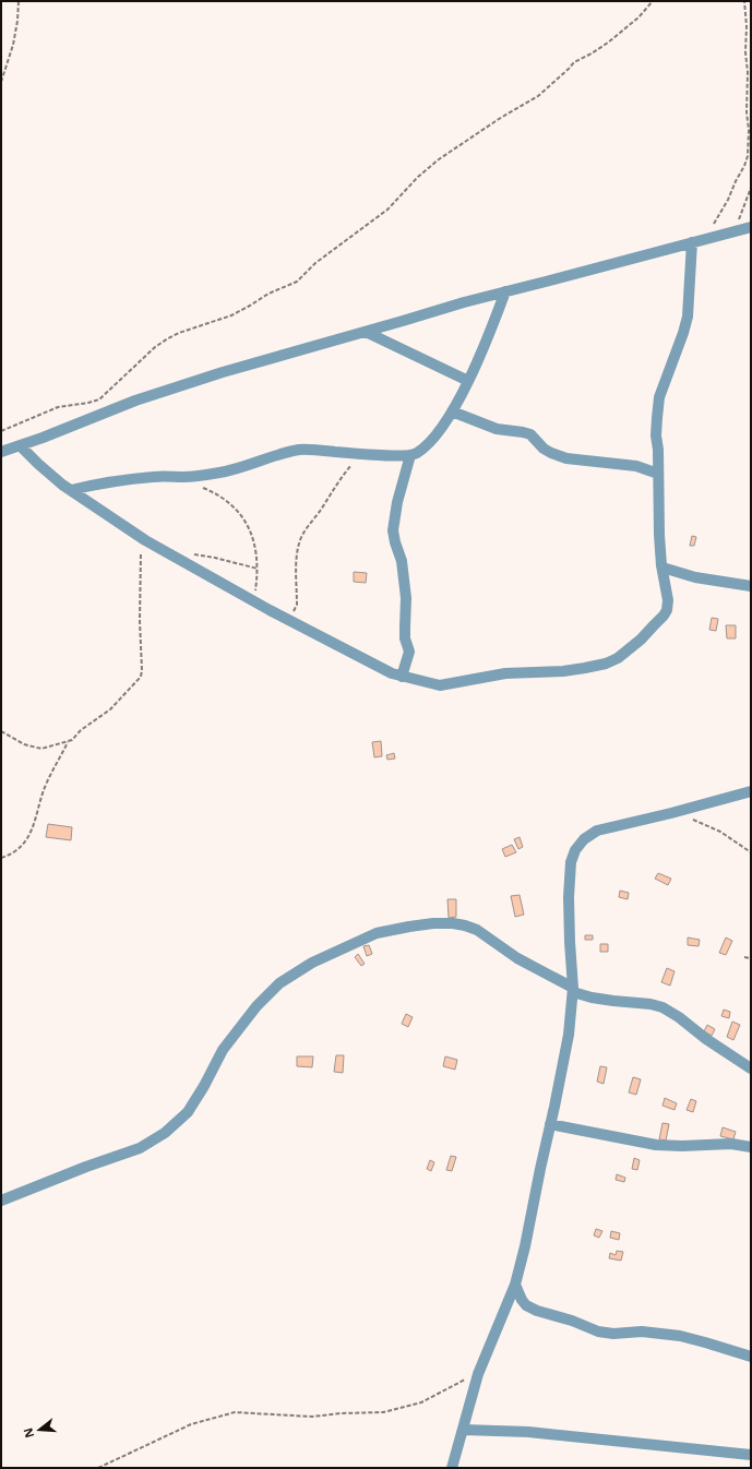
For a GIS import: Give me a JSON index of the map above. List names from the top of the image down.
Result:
{
  "north": "left"
}
